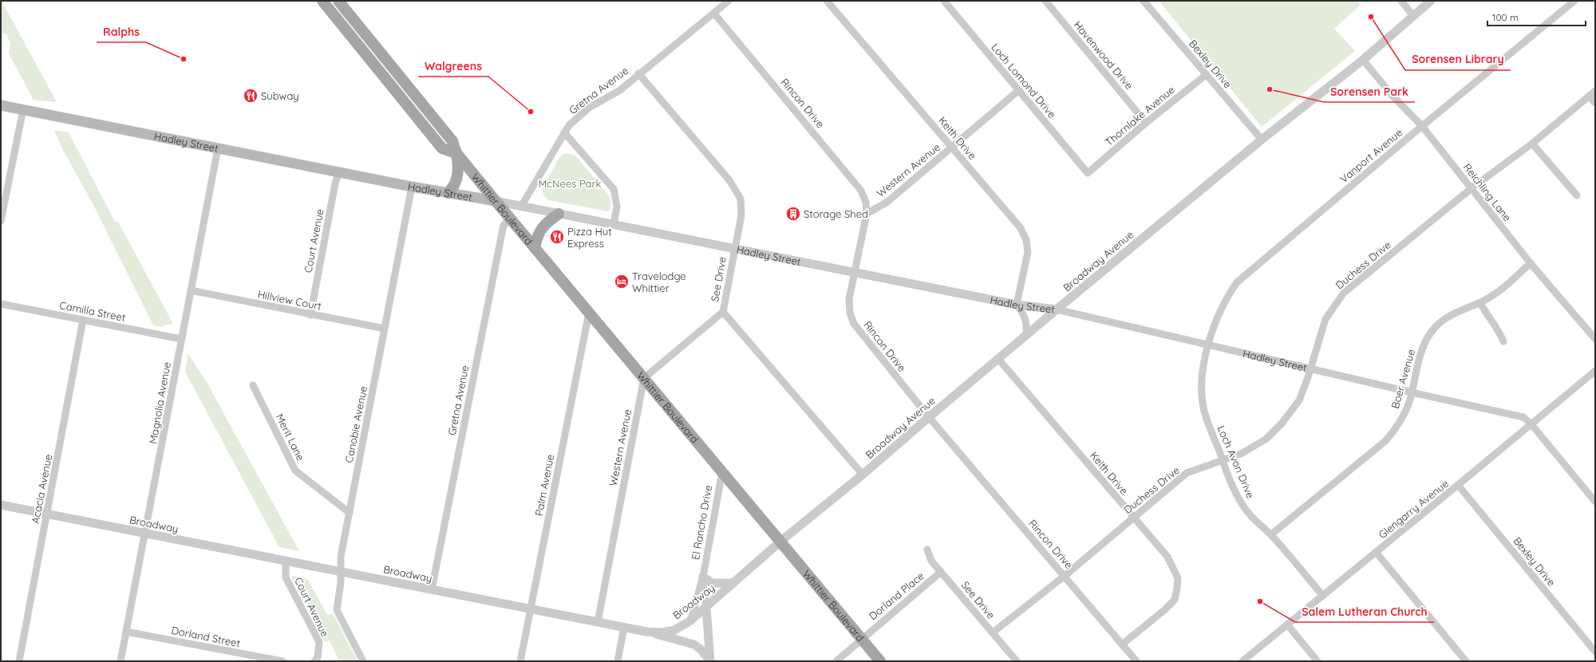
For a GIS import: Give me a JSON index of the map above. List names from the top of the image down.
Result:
{
  "streets": {
    "main road": ["Hadley Street", "Whittier Boulevard"],
    "street": [
      "Havenwood Drive",
      "Bexley Drive",
      "Loch Lomond Drive",
      "Gretna Avenue",
      "Rincon Drive",
      "Thornlake Avenue",
      "Keith Drive",
      "Vanport Avenue",
      "Western Avenue",
      "Reichling Lane",
      "Court Avenue",
      "Broadway Avenue",
      "Duchess Drive",
      "See Drive",
      "Hillview Court",
      "Camilla Street",
      "Boer Avenue",
      "Magnolia Avenue",
      "Canobie Avenue",
      "Merit Lane",
      "Loch Avon Drive",
      "Palm Avenue",
      "Acacia Avenue",
      "Glengarry Avenue",
      "El Rancho Drive",
      "Broadway",
      "Dorland Place",
      "Dorland Street"
    ]
  },
  "crossings": [
    ["Havenwood Drive", "Thornlake Avenue"],
    ["Bexley Drive", "Thornlake Avenue"],
    ["Bexley Drive", "Broadway Avenue"],
    ["Bexley Drive", "Glengarry Avenue"],
    ["Loch Lomond Drive", "Thornlake Avenue"],
    ["Loch Lomond Drive", "Western Avenue"],
    ["Gretna Avenue", "Rincon Drive"],
    ["Gretna Avenue", "Hadley Street"],
    ["Gretna Avenue", "Whittier Boulevard"],
    ["Gretna Avenue", "See Drive"],
    ["Gretna Avenue", "Broadway"],
    ["Rincon Drive", "Keith Drive"],
    ["Rincon Drive", "Hadley Street"],
    ["Rincon Drive", "Western Avenue"],
    ["Rincon Drive", "Broadway Avenue"],
    ["Rincon Drive", "Duchess Drive"],
    ["Keith Drive", "Hadley Street"],
    ["Keith Drive", "Western Avenue"],
    ["Keith Drive", "Broadway Avenue"],
    ["Keith Drive", "Duchess Drive"],
    ["Hadley Street", "Vanport Avenue"],
    ["Hadley Street", "Whittier Boulevard"],
    ["Hadley Street", "Court Avenue"],
    ["Hadley Street", "Broadway Avenue"],
    ["Hadley Street", "Duchess Drive"],
    ["Hadley Street", "See Drive"],
    ["Hadley Street", "Boer Avenue"],
    ["Hadley Street", "Magnolia Avenue"],
    ["Hadley Street", "Canobie Avenue"],
    ["Hadley Street", "Loch Avon Drive"],
    ["Hadley Street", "Glengarry Avenue"],
    ["Vanport Avenue", "Reichling Lane"],
    ["Vanport Avenue", "Loch Avon Drive"],
    ["Western Avenue", "Whittier Boulevard"],
    ["Western Avenue", "Broadway"],
    ["Reichling Lane", "Broadway Avenue"],
    ["Reichling Lane", "Duchess Drive"],
    ["Reichling Lane", "Boer Avenue"],
    ["Whittier Boulevard", "Broadway Avenue"],
    ["Whittier Boulevard", "Palm Avenue"],
    ["Whittier Boulevard", "El Rancho Drive"],
    ["Whittier Boulevard", "Broadway"],
    ["Whittier Boulevard", "Dorland Place"],
    ["Court Avenue", "Hillview Court"],
    ["Court Avenue", "Broadway"],
    ["Broadway Avenue", "See Drive"],
    ["Broadway Avenue", "Broadway"],
    ["Duchess Drive", "See Drive"],
    ["Duchess Drive", "Loch Avon Drive"],
    ["See Drive", "Dorland Place"],
    ["Hillview Court", "Magnolia Avenue"],
    ["Hillview Court", "Canobie Avenue"],
    ["Camilla Street", "Magnolia Avenue"],
    ["Camilla Street", "Acacia Avenue"],
    ["Boer Avenue", "Loch Avon Drive"],
    ["Magnolia Avenue", "Broadway"],
    ["Magnolia Avenue", "Dorland Street"],
    ["Canobie Avenue", "Merit Lane"],
    ["Canobie Avenue", "Broadway"],
    ["Loch Avon Drive", "Glengarry Avenue"],
    ["Palm Avenue", "Broadway"],
    ["Acacia Avenue", "Broadway"],
    ["El Rancho Drive", "Broadway"]
  ],
  "parks": ["McNees Park"],
  "places": {
    "other": [
      "Sorensen Library",
      "Ralphs",
      "Sorensen Park",
      "Walgreens",
      "Salem Lutheran Church"
    ],
    "restaurant": ["Subway", "Pizza Hut Express"],
    "building": ["Storage Shed"],
    "hotel": ["Travelodge Whittier"]
  },
  "scale_bar": "100 m"
}
